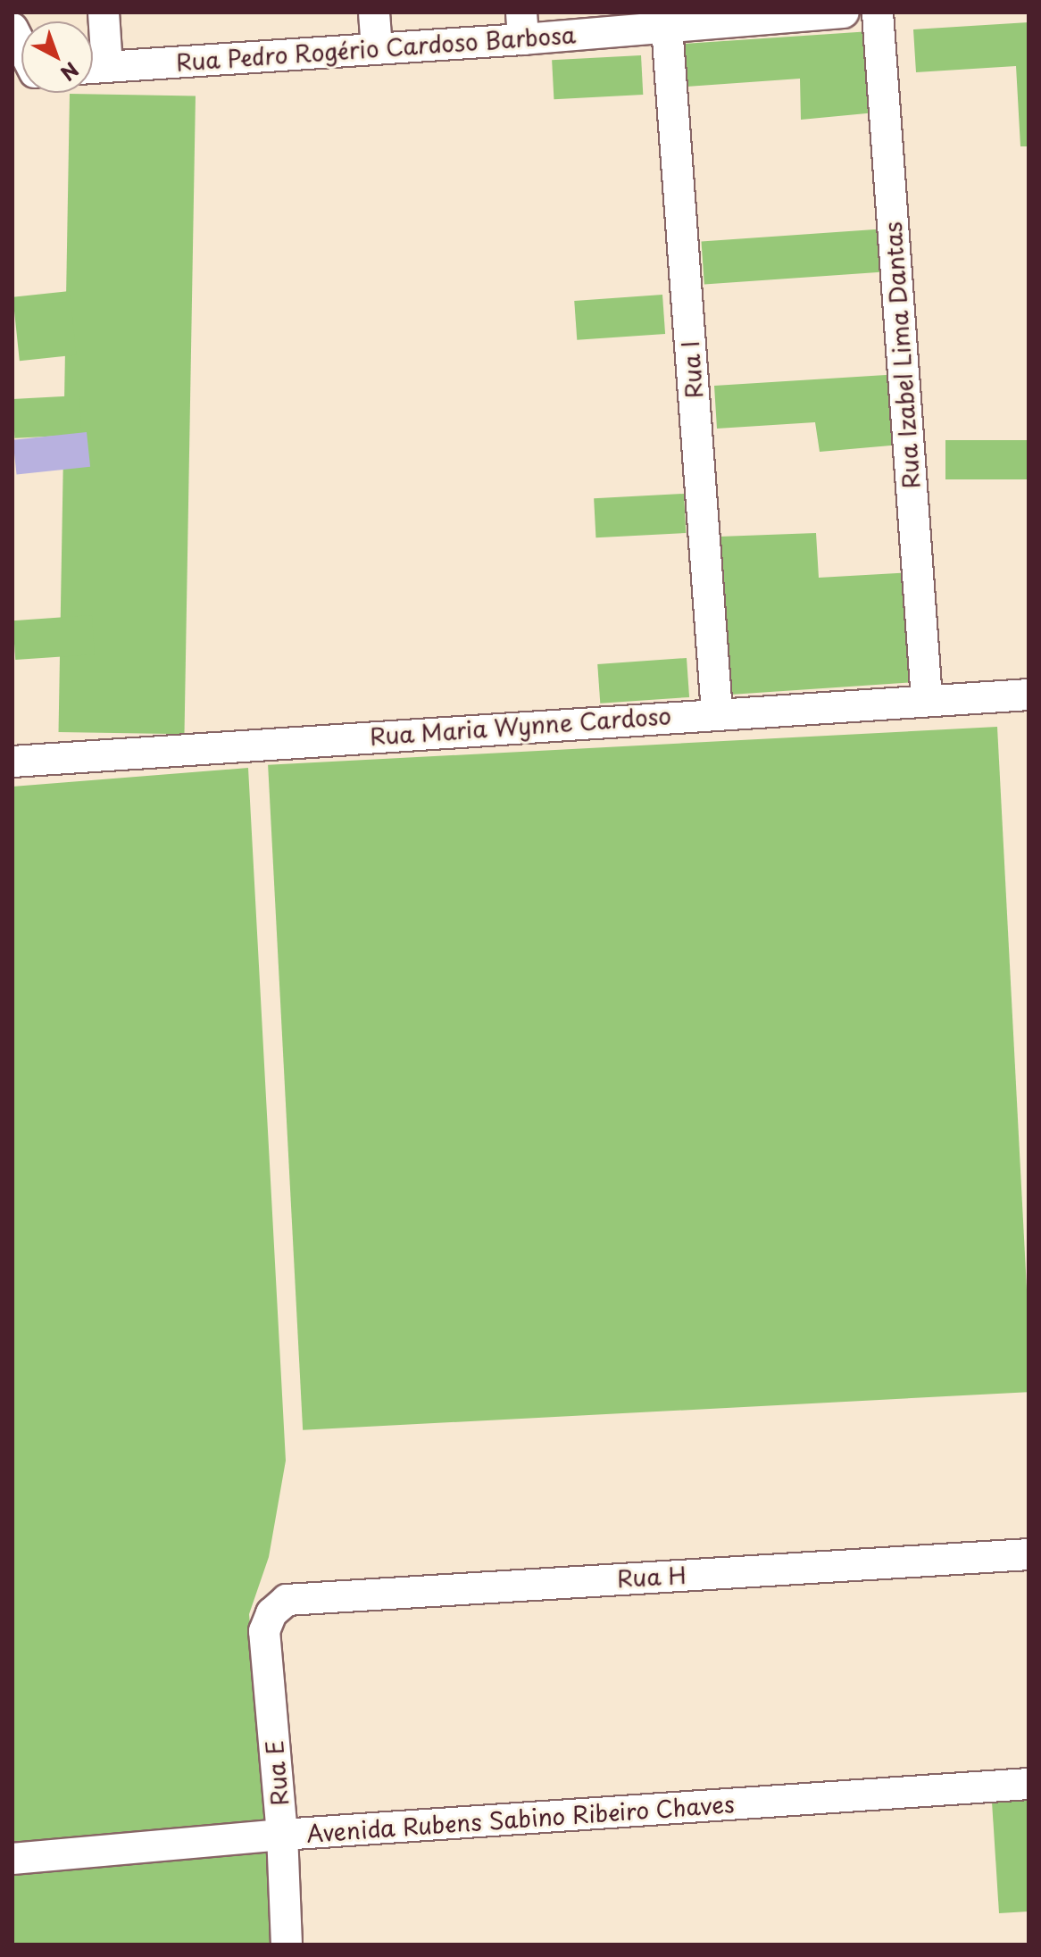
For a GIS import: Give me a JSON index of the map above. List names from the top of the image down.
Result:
{
  "streets": {
    "street": [
      "Rua Pedro Rogério Cardoso Barbosa",
      "Rua Izabel Lima Dantas",
      "Rua I",
      "Rua Maria Wynne Cardoso",
      "Rua H",
      "Rua E",
      "Avenida Rubens Sabino Ribeiro Chaves"
    ]
  },
  "crossings": [
    ["Rua Pedro Rogério Cardoso Barbosa", "Rua I"],
    ["Rua Izabel Lima Dantas", "Rua Maria Wynne Cardoso"],
    ["Rua I", "Rua Maria Wynne Cardoso"],
    ["Rua H", "Rua E"],
    ["Rua E", "Avenida Rubens Sabino Ribeiro Chaves"]
  ],
  "north": "bottom right"
}
